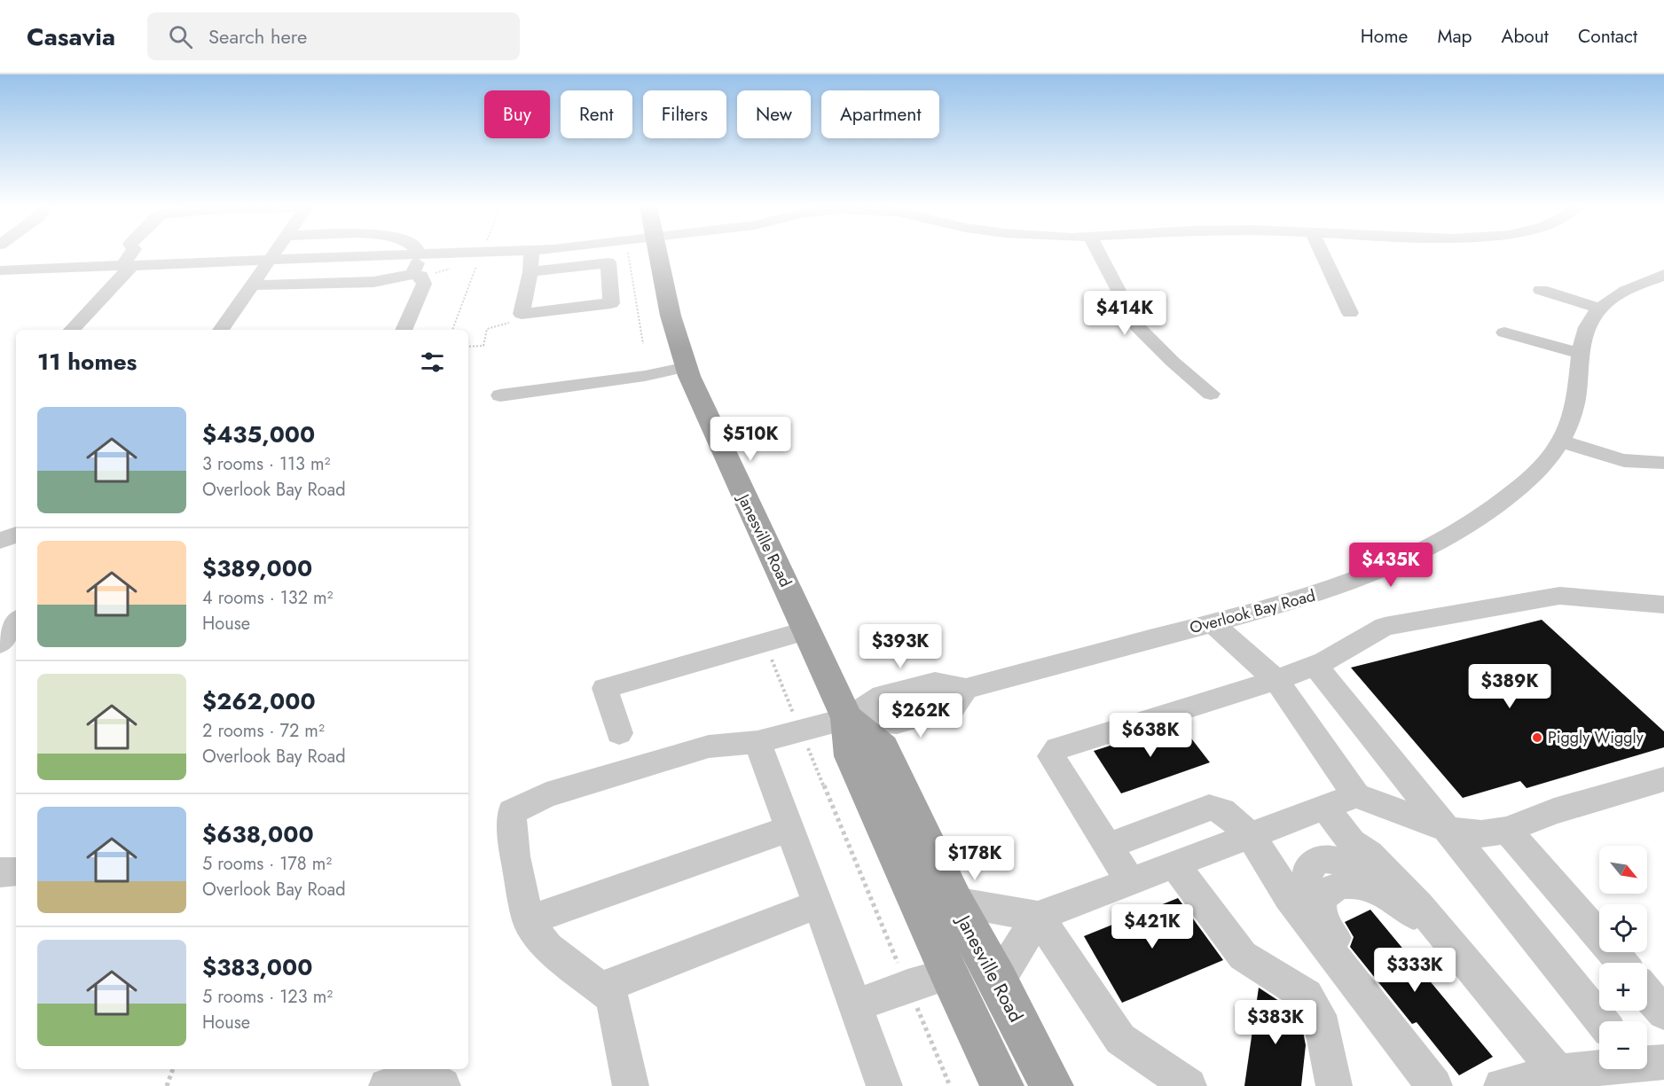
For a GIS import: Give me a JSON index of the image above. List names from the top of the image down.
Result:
{
  "streets": {
    "main road": ["Janesville Road"],
    "street": ["Overlook Bay Road"]
  },
  "crossings": [
    ["Janesville Road", "Overlook Bay Road"]
  ],
  "places": ["Piggly Wiggly"],
  "north": "bottom right",
  "page": {
    "header": "Casavia",
    "search": "Search here",
    "nav": [
      "Home",
      "Map",
      "About",
      "Contact"
    ],
    "chip": [
      "Buy",
      "Rent",
      "Filters",
      "New",
      "Apartment"
    ],
    "price": [
      "$414K",
      "$510K",
      "$435K",
      "$393K",
      "$389K",
      "$262K",
      "$638K",
      "$178K",
      "$421K",
      "$333K",
      "$383K"
    ],
    "heading": "11 homes",
    "list": [
      {
        "name": "$435,000",
        "note": "3 rooms · 113 m² · Overlook Bay Road"
      },
      {
        "name": "$389,000",
        "note": "4 rooms · 132 m² · House"
      },
      {
        "name": "$262,000",
        "note": "2 rooms · 72 m² · Overlook Bay Road"
      },
      {
        "name": "$638,000",
        "note": "5 rooms · 178 m² · Overlook Bay Road"
      },
      {
        "name": "$383,000",
        "note": "5 rooms · 123 m² · House"
      }
    ],
    "map_buttons": ["+", "−"]
  }
}
